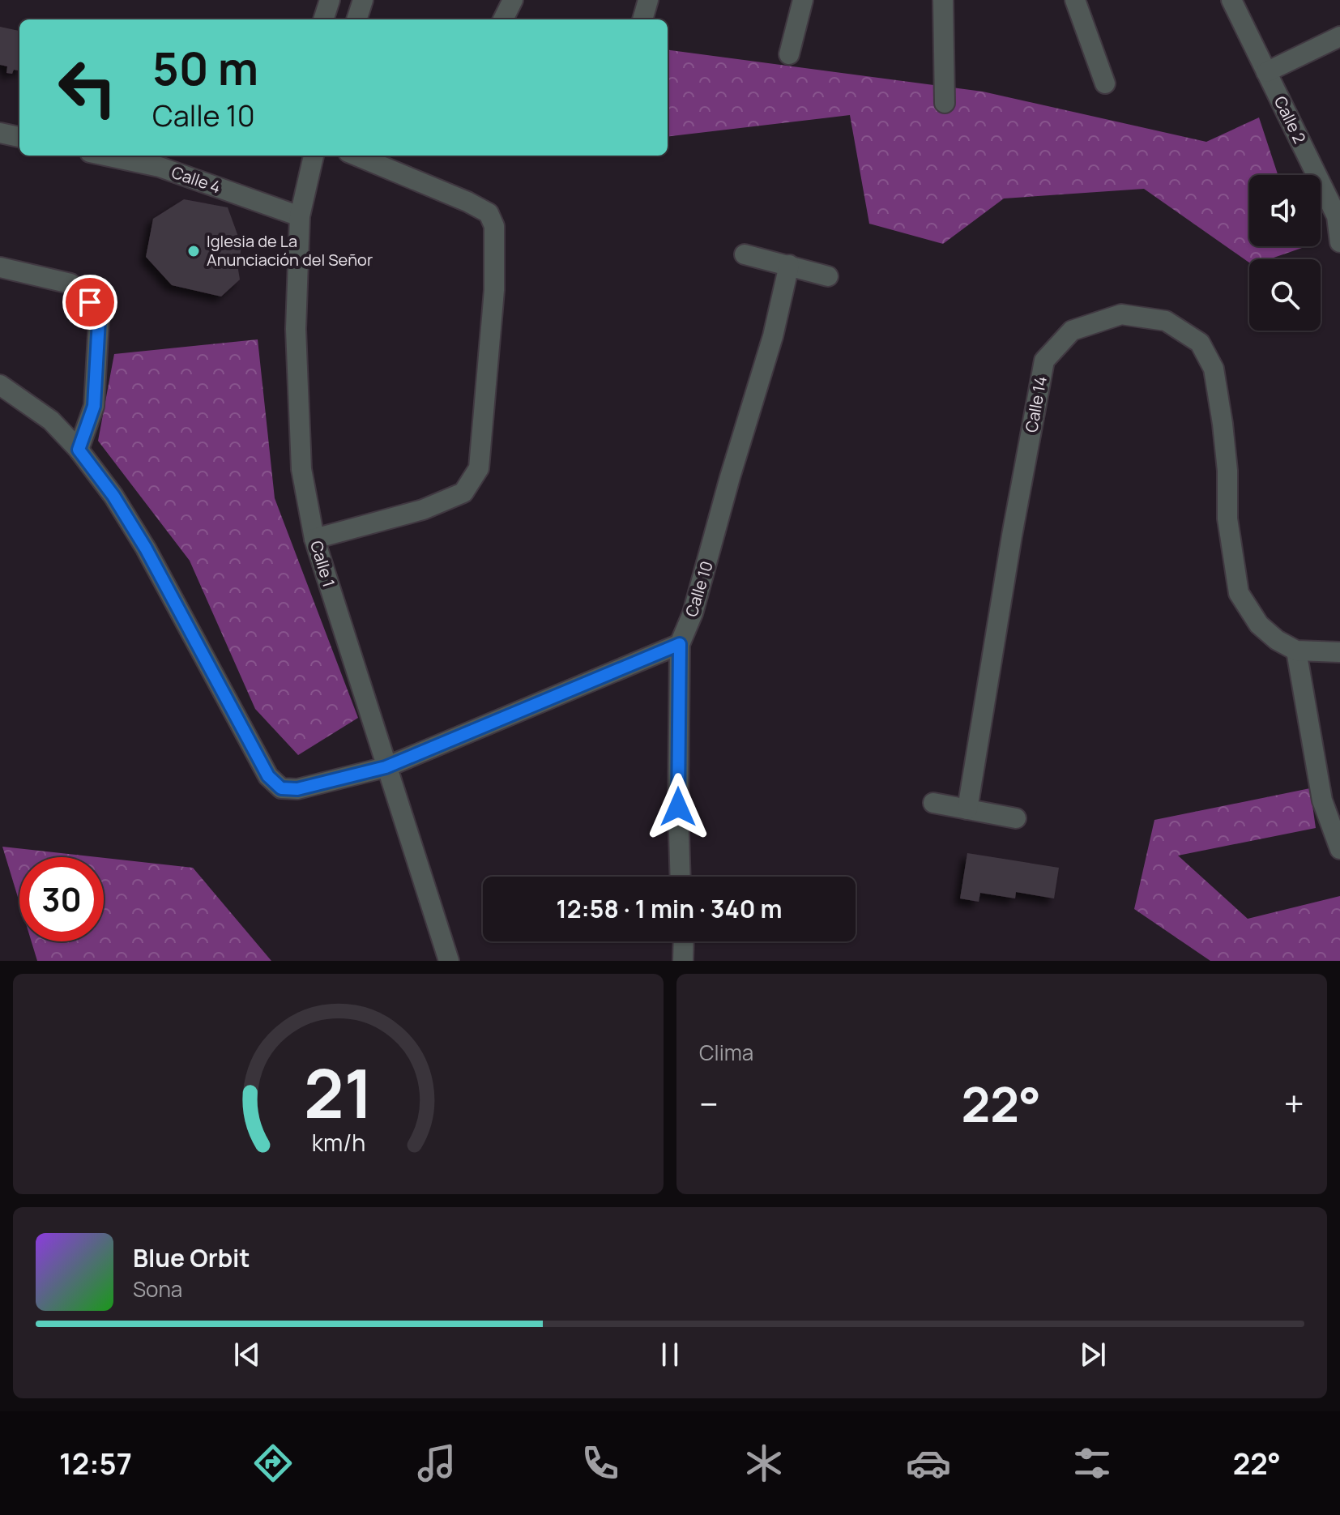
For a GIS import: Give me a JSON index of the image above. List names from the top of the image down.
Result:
{
  "streets": {
    "street": [
      "Calle 2",
      "Calle 4",
      "Calle 14",
      "Calle 1",
      "Calle 10"
    ]
  },
  "crossings": [
    ["Calle 4", "Calle 1"]
  ],
  "places": ["Iglesia de La Anunciación del Señor"],
  "page": {
    "turn": ["50 m", "Calle 10"],
    "limit": "30",
    "trip": "12:58 · 1 min · 340 m",
    "tile": "Clima",
    "heat": ["−", "22°", "+"],
    "song": ["Blue Orbit", "Sona"],
    "tabs": ["12:57", "22°"],
    "gauge": ["21", "km/h"]
  }
}
